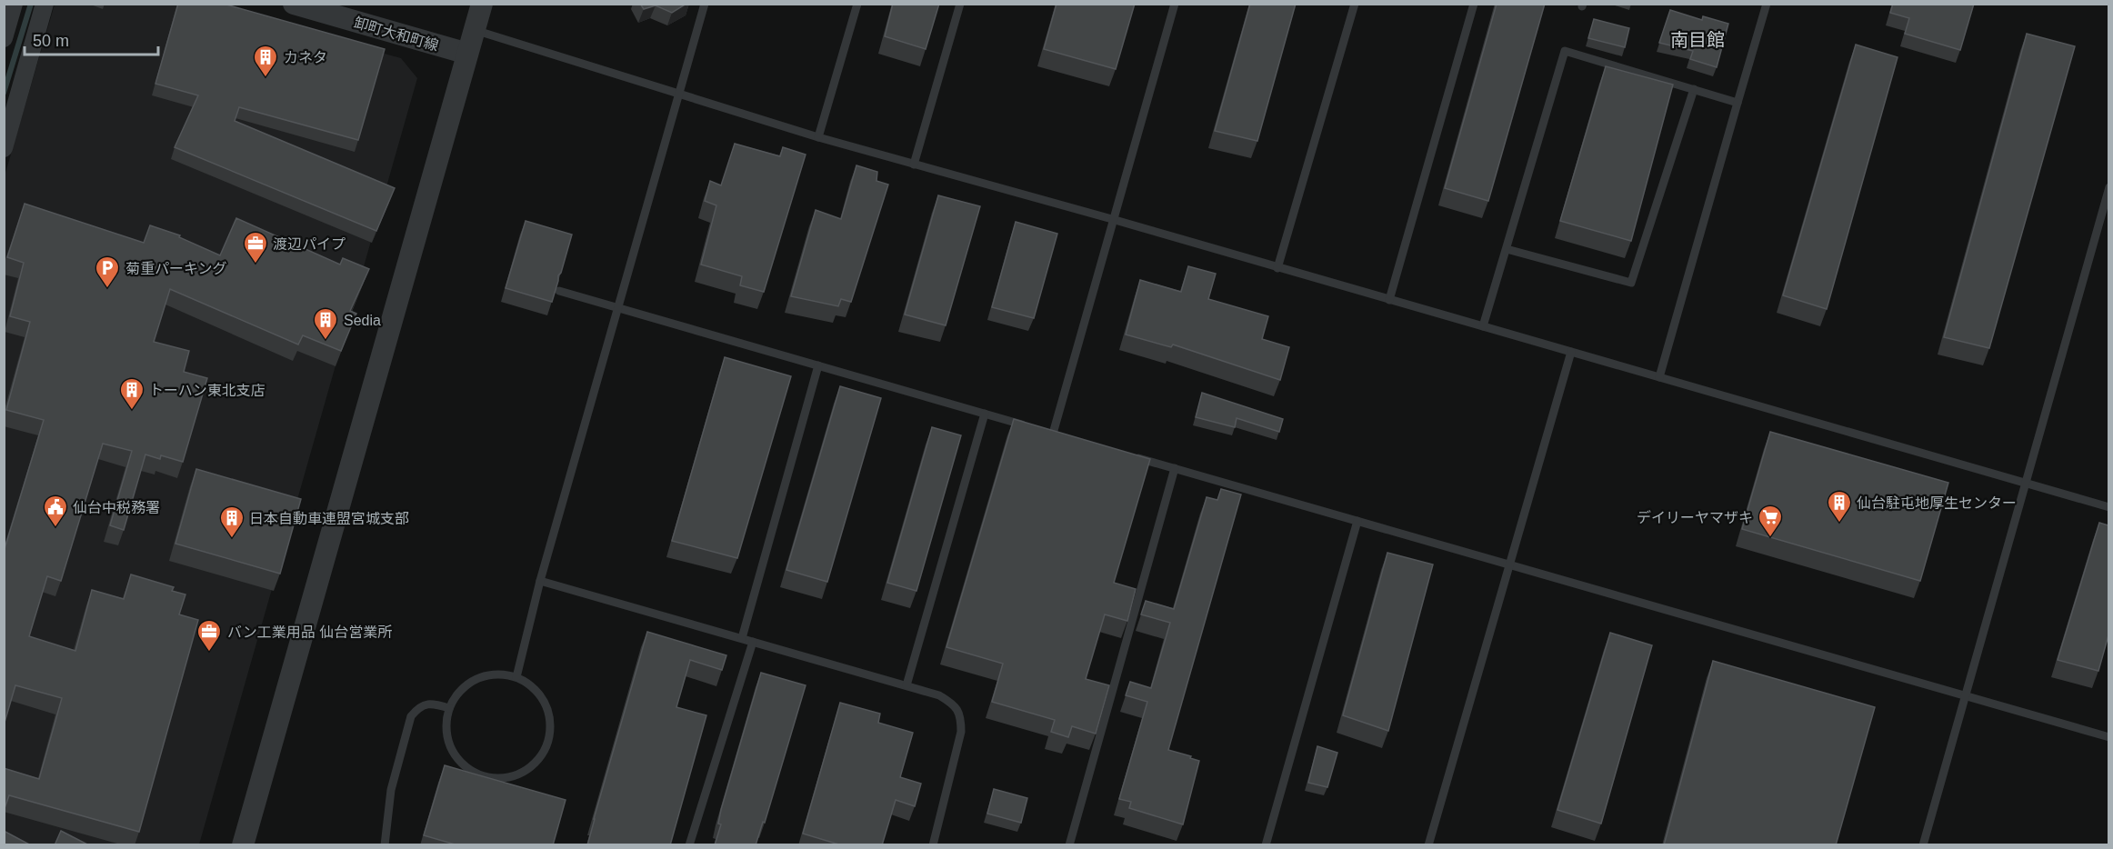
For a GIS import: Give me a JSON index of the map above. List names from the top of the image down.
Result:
{
  "streets": {
    "street": ["卸町大和町線"]
  },
  "districts": ["南目館"],
  "places": {
    "building": [
      "カネタ",
      "Sedia",
      "トーハン東北支店",
      "仙台駐屯地厚生センター",
      "日本自動車連盟宮城支部"
    ],
    "office": ["渡辺パイプ", "バン工業用品 仙台営業所"],
    "parking": ["菊重パーキング"],
    "public building": ["仙台中税務署"],
    "supermarket": ["デイリーヤマザキ"]
  },
  "scale_bar": "50 m"
}
